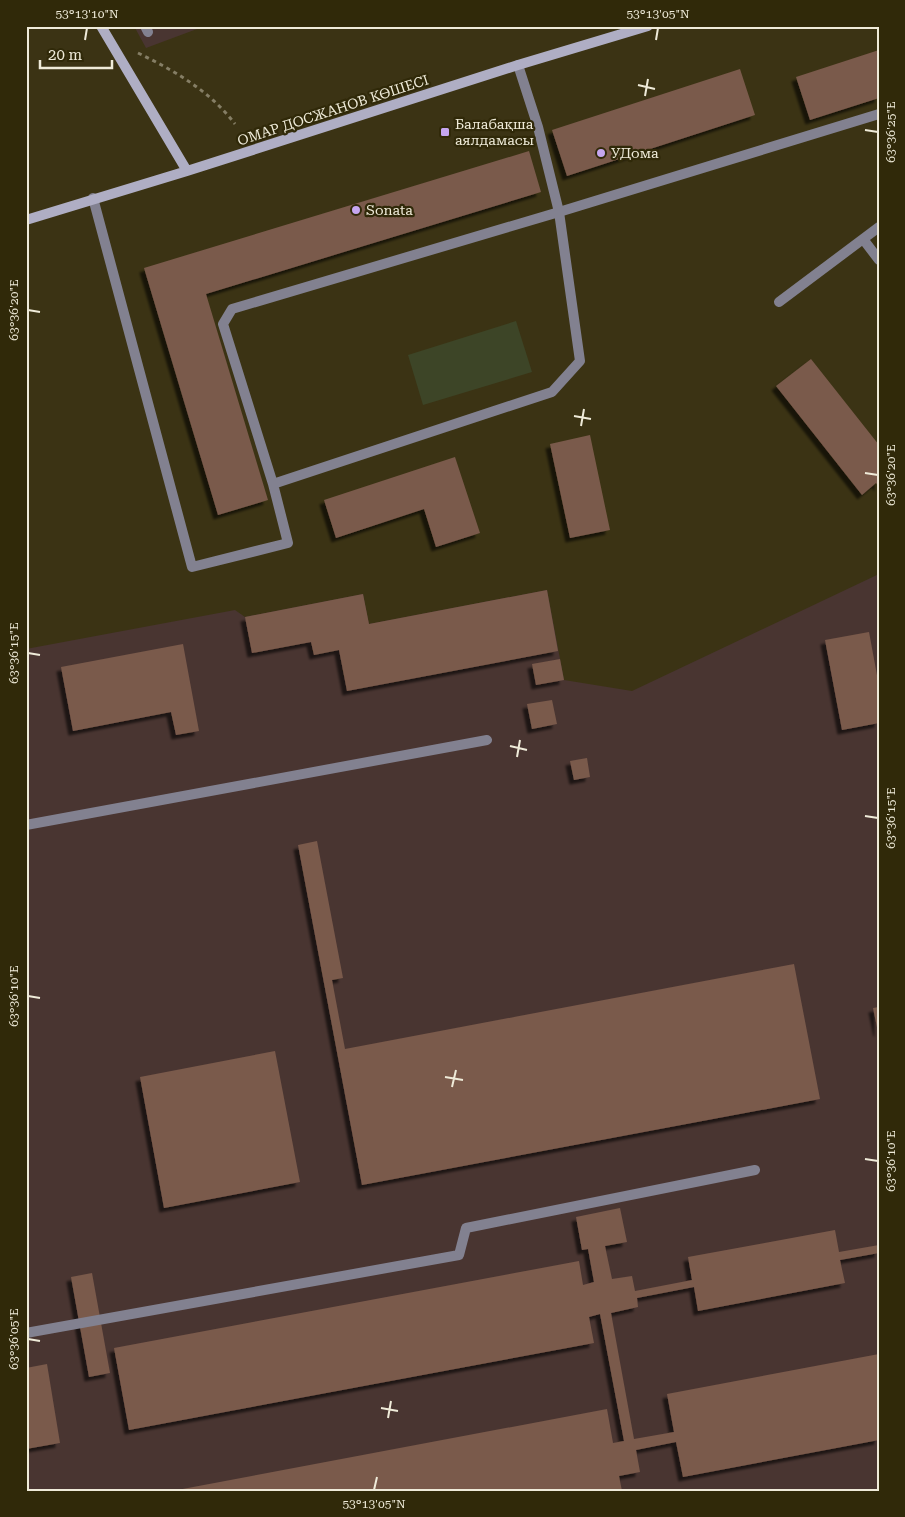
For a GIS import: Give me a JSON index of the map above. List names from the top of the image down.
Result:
{
  "streets": {
    "main road": ["ОМАР ДОСЖАНОВ КӨШЕСІ"]
  },
  "places": {
    "transit": ["Балабақша аялдамасы"],
    "other": ["УДома", "Sonata"]
  },
  "scale_bar": "20 m",
  "coordinates": [
    "53°13'10\"N",
    "53°13'05\"N",
    "63°36'25\"E",
    "63°36'20\"E",
    "63°36'15\"E",
    "63°36'10\"E",
    "63°36'05\"E"
  ]
}
